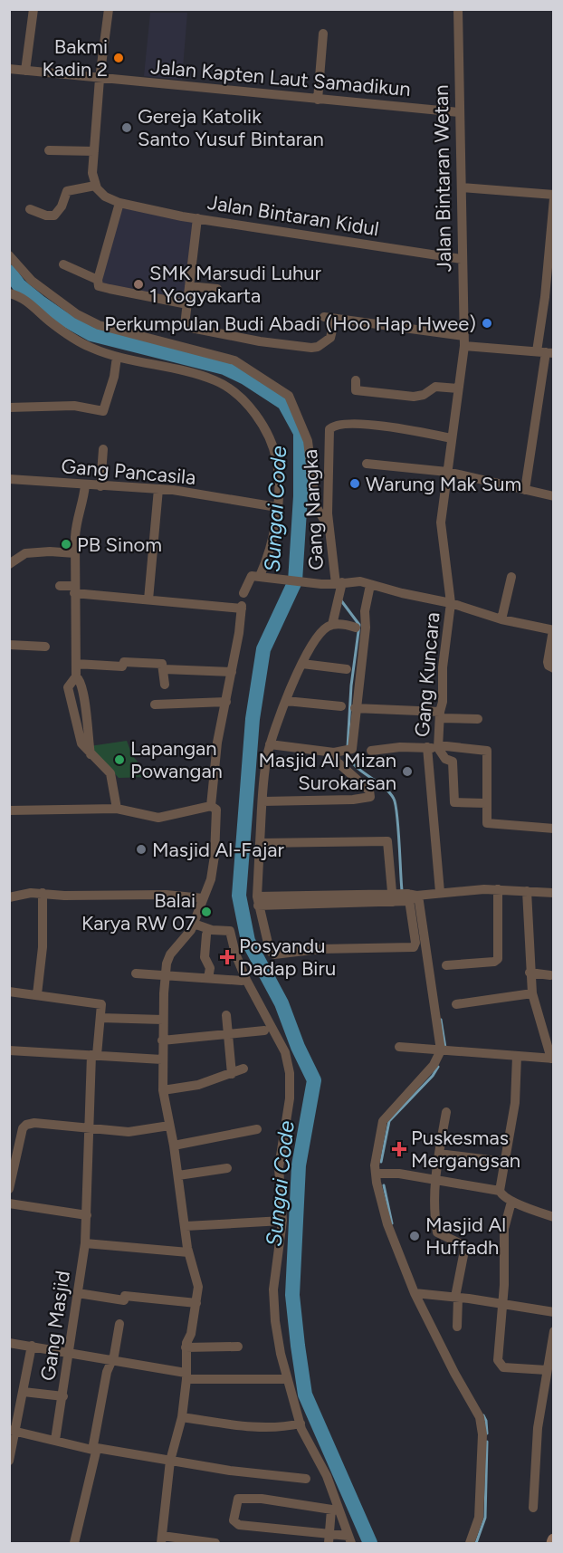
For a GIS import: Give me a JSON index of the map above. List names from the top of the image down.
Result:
{
  "streets": {
    "street": [
      "Jalan Kapten Laut Samadikun",
      "Jalan Bintaran Wetan",
      "Jalan Bintaran Kidul",
      "Gang Pancasila",
      "Gang Nangka",
      "Gang Kuncara",
      "Gang Masjid"
    ]
  },
  "crossings": [
    ["Jalan Kapten Laut Samadikun", "Jalan Bintaran Wetan"],
    ["Jalan Bintaran Wetan", "Jalan Bintaran Kidul"],
    ["Jalan Bintaran Wetan", "Gang Nangka"],
    ["Jalan Bintaran Wetan", "Gang Kuncara"],
    ["Gang Nangka", "Gang Kuncara"]
  ],
  "water": ["Sungai Code"],
  "places": {
    "other": [
      "Bakmi Kadin 2",
      "Gereja Katolik Santo Yusuf Bintaran",
      "SMK Marsudi Luhur 1 Yogyakarta",
      "Perkumpulan Budi Abadi (Hoo Hap Hwee)",
      "Warung Mak Sum",
      "PB Sinom",
      "Lapangan Powangan",
      "Masjid Al Mizan Surokarsan",
      "Masjid Al-Fajar",
      "Balai Karya RW 07",
      "Masjid Al Huffadh"
    ],
    "health": ["Posyandu Dadap Biru", "Puskesmas Mergangsan"]
  }
}
